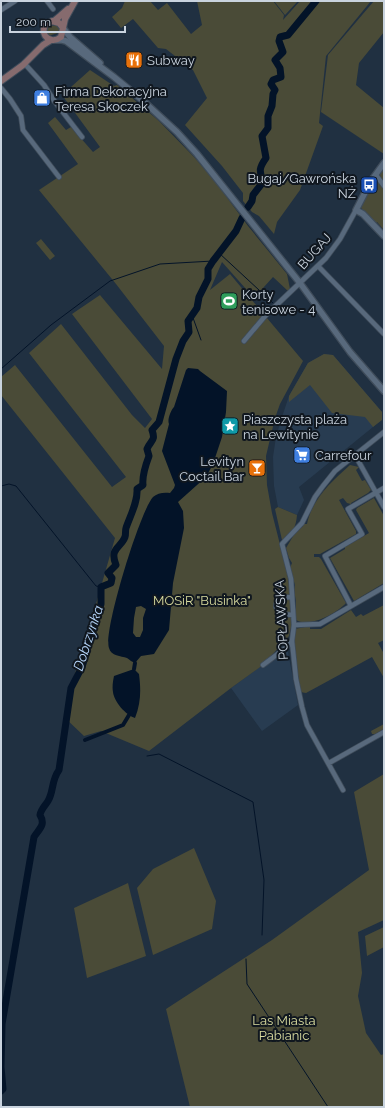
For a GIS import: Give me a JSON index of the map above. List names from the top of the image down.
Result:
{
  "streets": {
    "street": ["BUGAJ", "POPŁAWSKA"]
  },
  "water": ["Dobrzynka"],
  "parks": ["MOSiR \"Businka\"", "Las Miasta Pabianic"],
  "places": {
    "restaurant": ["Subway"],
    "shop": ["Firma Dekoracyjna Teresa Skoczek"],
    "bus stop": ["Bugaj/Gawrońska NŻ"],
    "sports": ["Korty tenisowe - 4"],
    "place": ["Piaszczysta plaża na Lewitynie"],
    "supermarket": ["Carrefour"],
    "bar": ["Levityn Coctail Bar"]
  },
  "scale_bar": "200 m"
}
